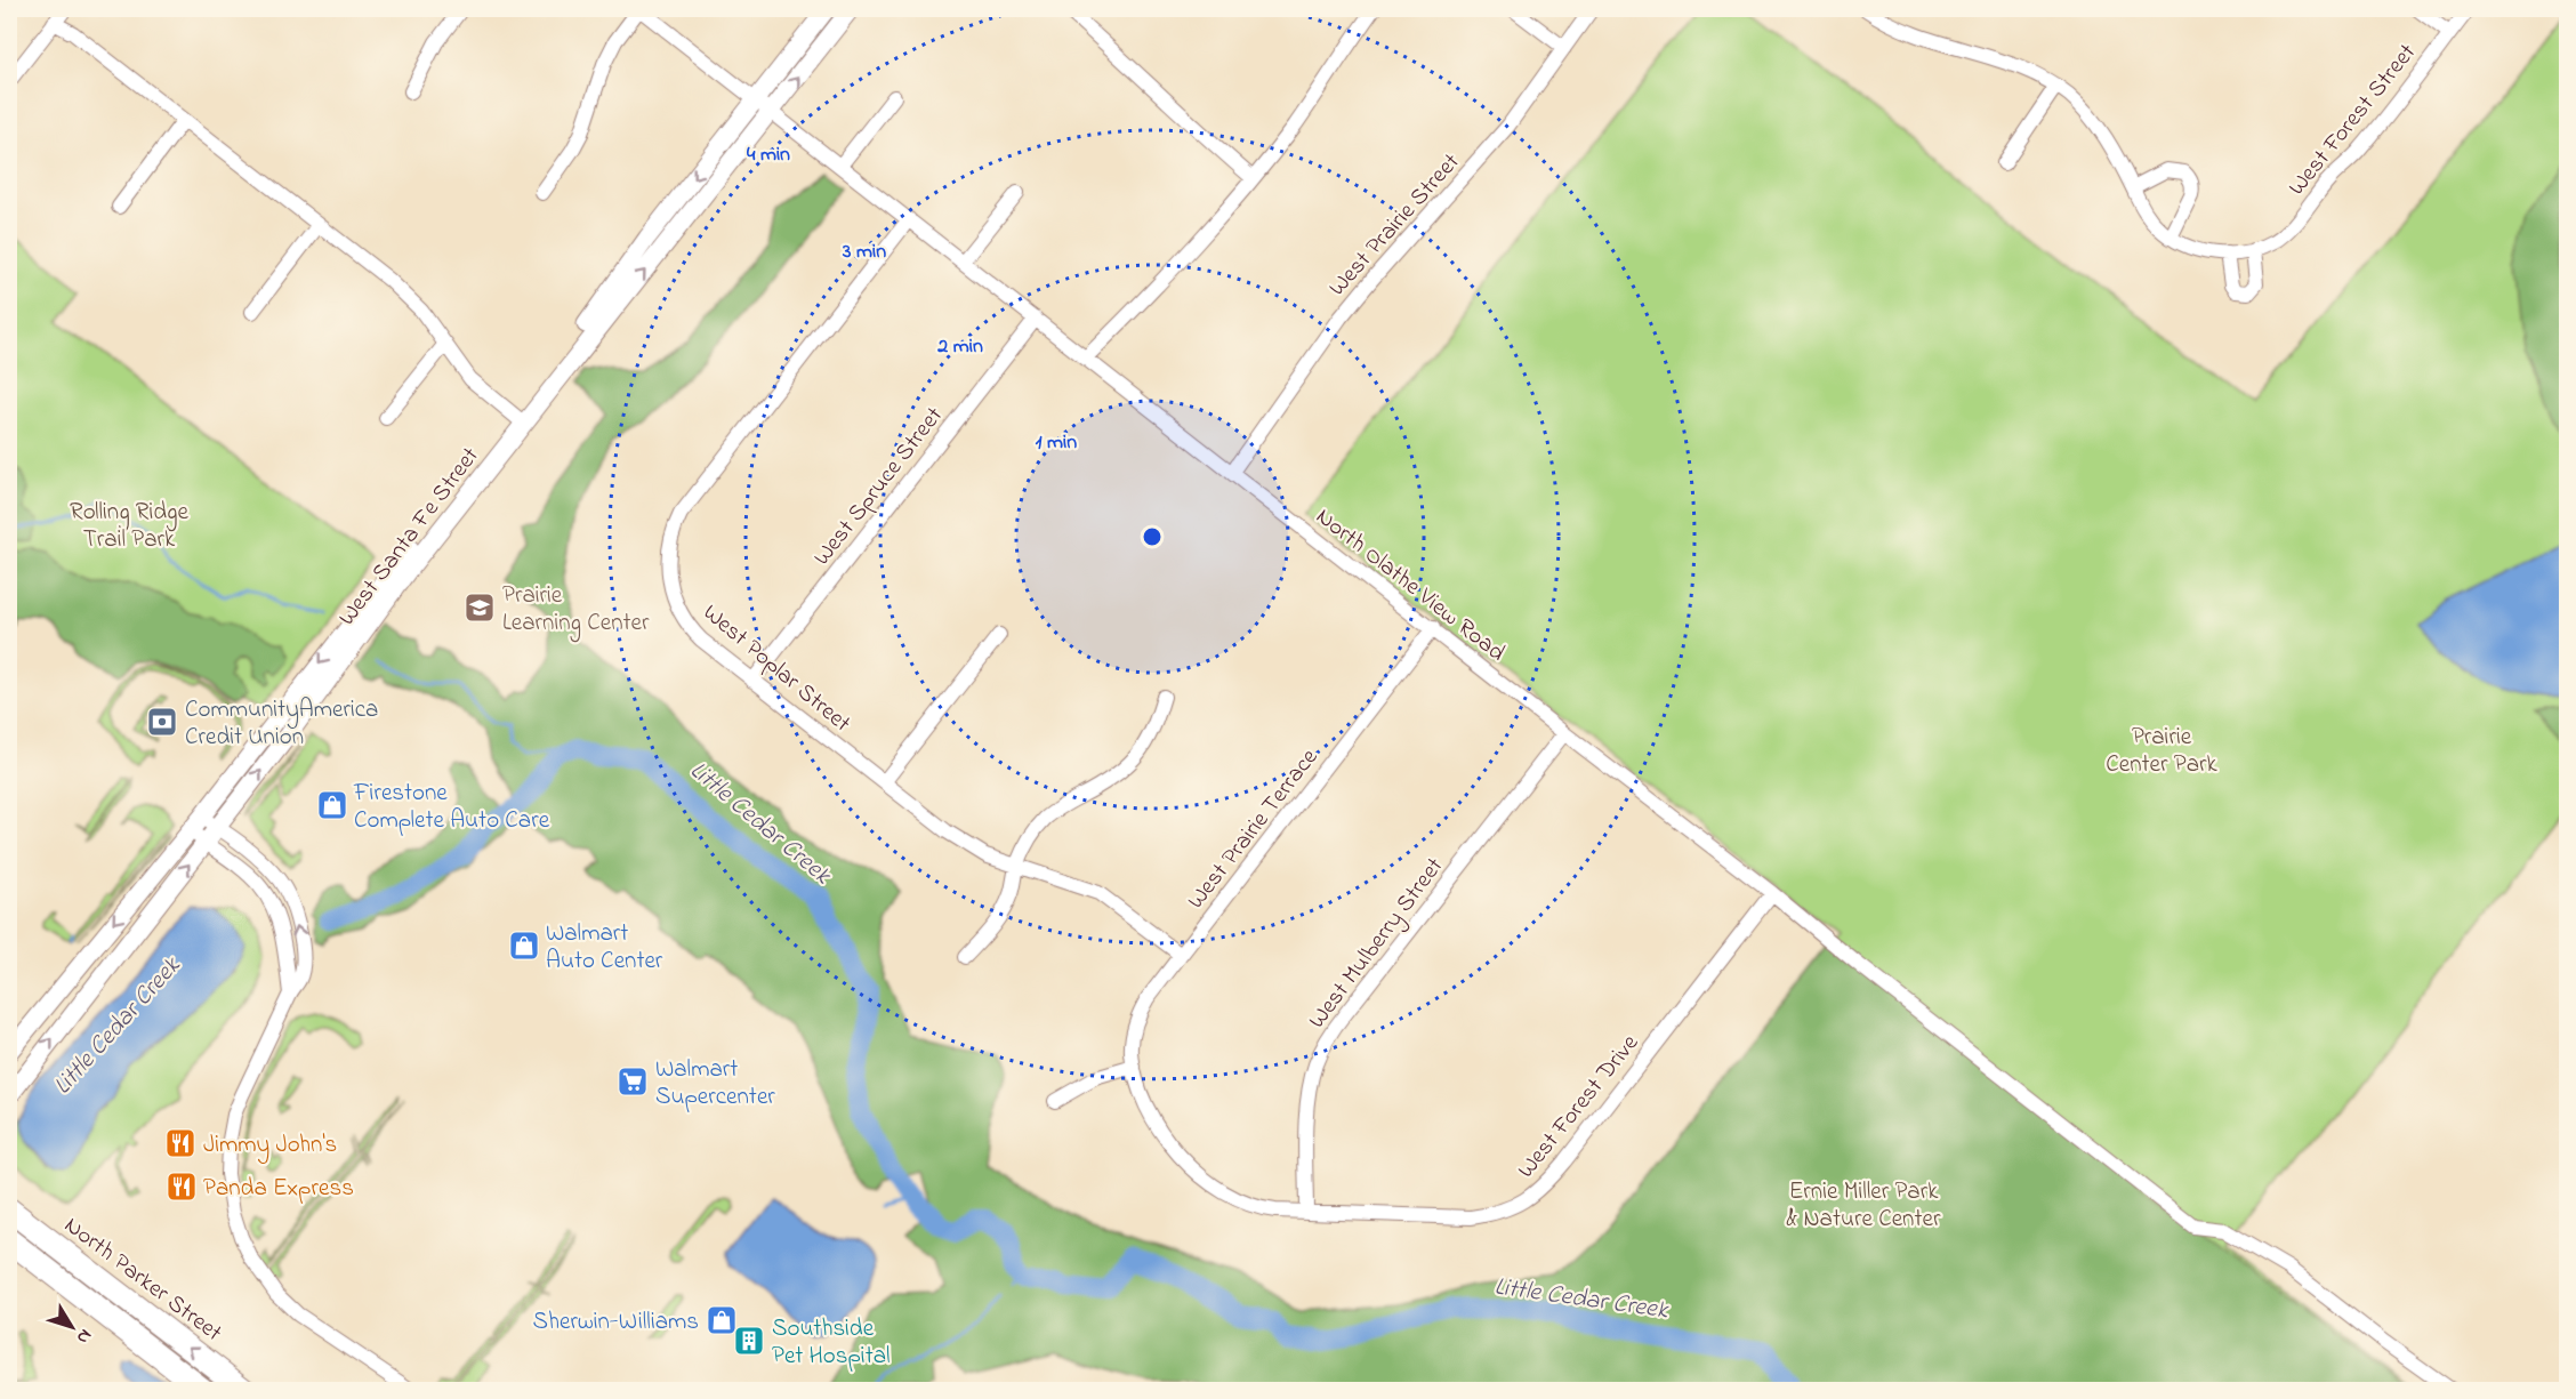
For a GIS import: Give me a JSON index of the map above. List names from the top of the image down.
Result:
{
  "streets": {
    "highway": ["North Parker Street"],
    "street": [
      "West Forest Street",
      "West Prairie Street",
      "West Spruce Street",
      "West Santa Fe Street",
      "North Olathe View Road",
      "West Poplar Street",
      "West Prairie Terrace",
      "West Mulberry Street",
      "West Forest Drive"
    ]
  },
  "crossings": [
    ["West Prairie Street", "North Olathe View Road"],
    ["West Spruce Street", "North Olathe View Road"],
    ["West Spruce Street", "West Poplar Street"],
    ["West Santa Fe Street", "North Olathe View Road"],
    ["North Olathe View Road", "West Poplar Street"],
    ["North Olathe View Road", "West Prairie Terrace"],
    ["North Olathe View Road", "West Mulberry Street"],
    ["North Olathe View Road", "West Forest Drive"],
    ["West Poplar Street", "West Prairie Terrace"],
    ["West Prairie Terrace", "West Mulberry Street"],
    ["West Prairie Terrace", "West Forest Drive"],
    ["West Mulberry Street", "West Forest Drive"]
  ],
  "water": ["Little Cedar Creek"],
  "parks": ["Rolling Ridge Trail Park", "Prairie Center Park", "Ernie Miller Park & Nature Center"],
  "places": {
    "school or university": ["Prairie Learning Center"],
    "bank": ["CommunityAmerica Credit Union"],
    "shop": ["Firestone Complete Auto Care", "Walmart Auto Center", "Sherwin-Williams"],
    "supermarket": ["Walmart Supercenter"],
    "restaurant": ["Jimmy John's", "Panda Express"],
    "building": ["Southside Pet Hospital"]
  },
  "north": "bottom right",
  "rings": [
    "4 min",
    "3 min",
    "2 min",
    "1 min"
  ]
}
